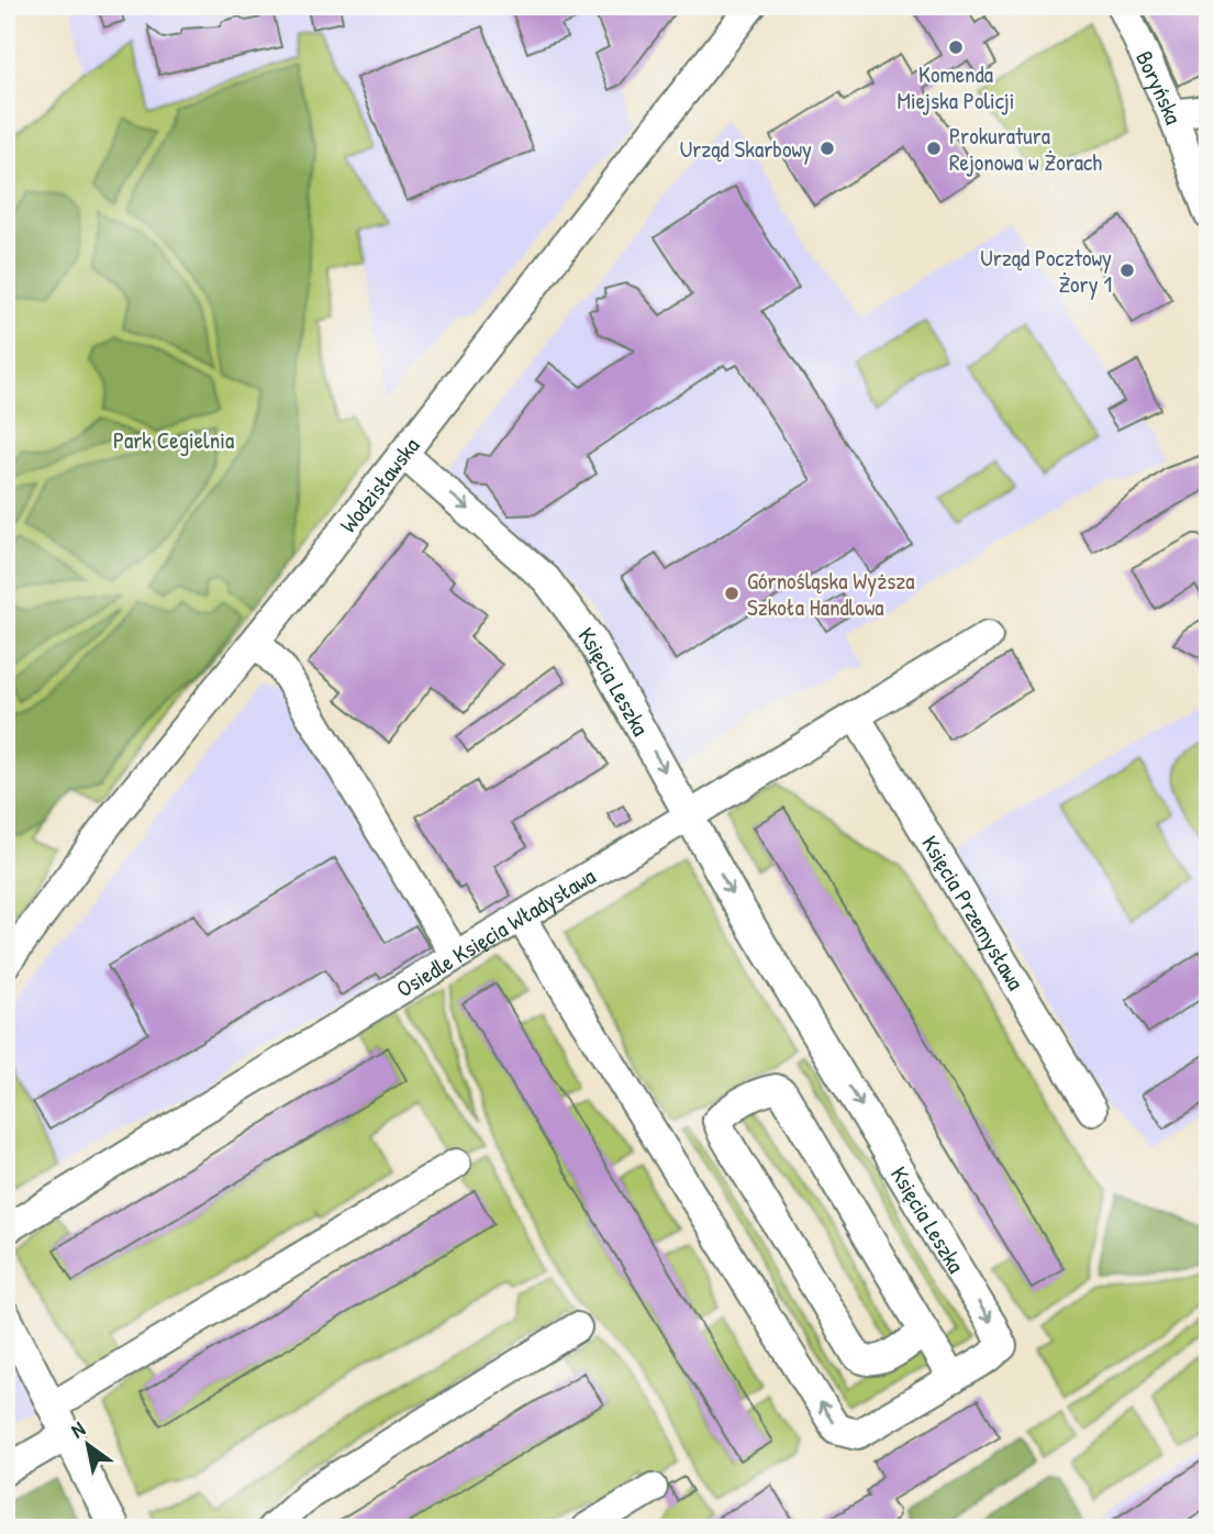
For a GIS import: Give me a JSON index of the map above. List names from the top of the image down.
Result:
{
  "streets": {
    "street": [
      "Boryńska",
      "Wodzisławska",
      "Księcia Leszka",
      "Księcia Przemysława",
      "Osiedle Księcia Władysława"
    ]
  },
  "crossings": [
    ["Wodzisławska", "Księcia Leszka"],
    ["Księcia Leszka", "Osiedle Księcia Władysława"],
    ["Księcia Przemysława", "Osiedle Księcia Władysława"]
  ],
  "parks": ["Park Cegielnia"],
  "places": [
    "Komenda Miejska Policji",
    "Urząd Skarbowy",
    "Prokuratura Rejonowa w Żorach",
    "Urząd Pocztowy Żory 1",
    "Górnośląska Wyższa Szkoła Handlowa"
  ],
  "north": "top left"
}
